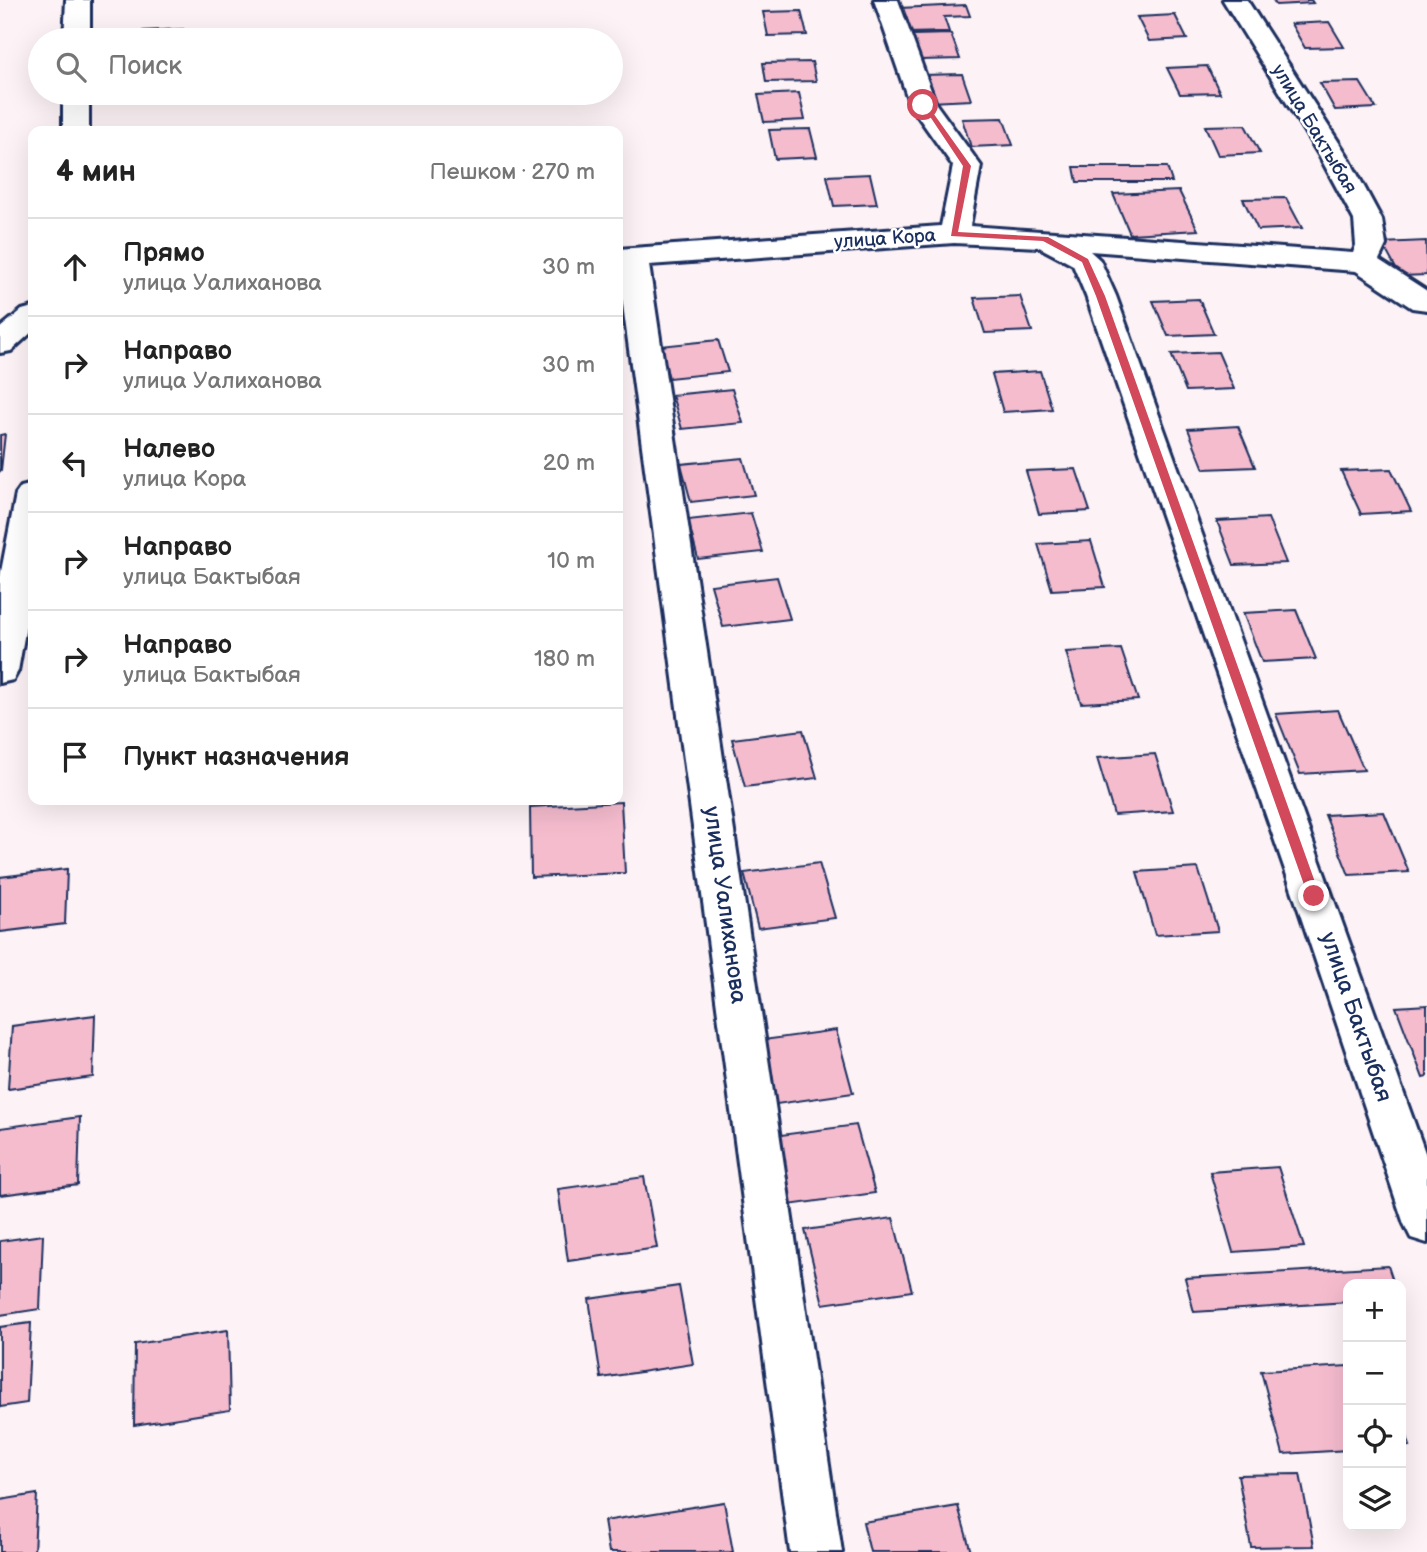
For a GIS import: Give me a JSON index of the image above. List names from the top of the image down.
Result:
{
  "streets": {
    "street": ["улица Бактыбая", "улица Кора", "улица Уалиханова"]
  },
  "crossings": [
    ["улица Бактыбая", "улица Кора"],
    ["улица Кора", "улица Уалиханова"]
  ],
  "page": {
    "search": "Поиск",
    "heading": ["4 мин", "Пешком · 270 m"],
    "list": [
      ["Прямо", "улица Уалиханова", "30 m"],
      ["Направо", "улица Уалиханова", "30 m"],
      ["Налево", "улица Кора", "20 m"],
      ["Направо", "улица Бактыбая", "10 m"],
      ["Направо", "улица Бактыбая", "180 m"],
      "Пункт назначения"
    ],
    "map_buttons": ["+", "−"]
  }
}
